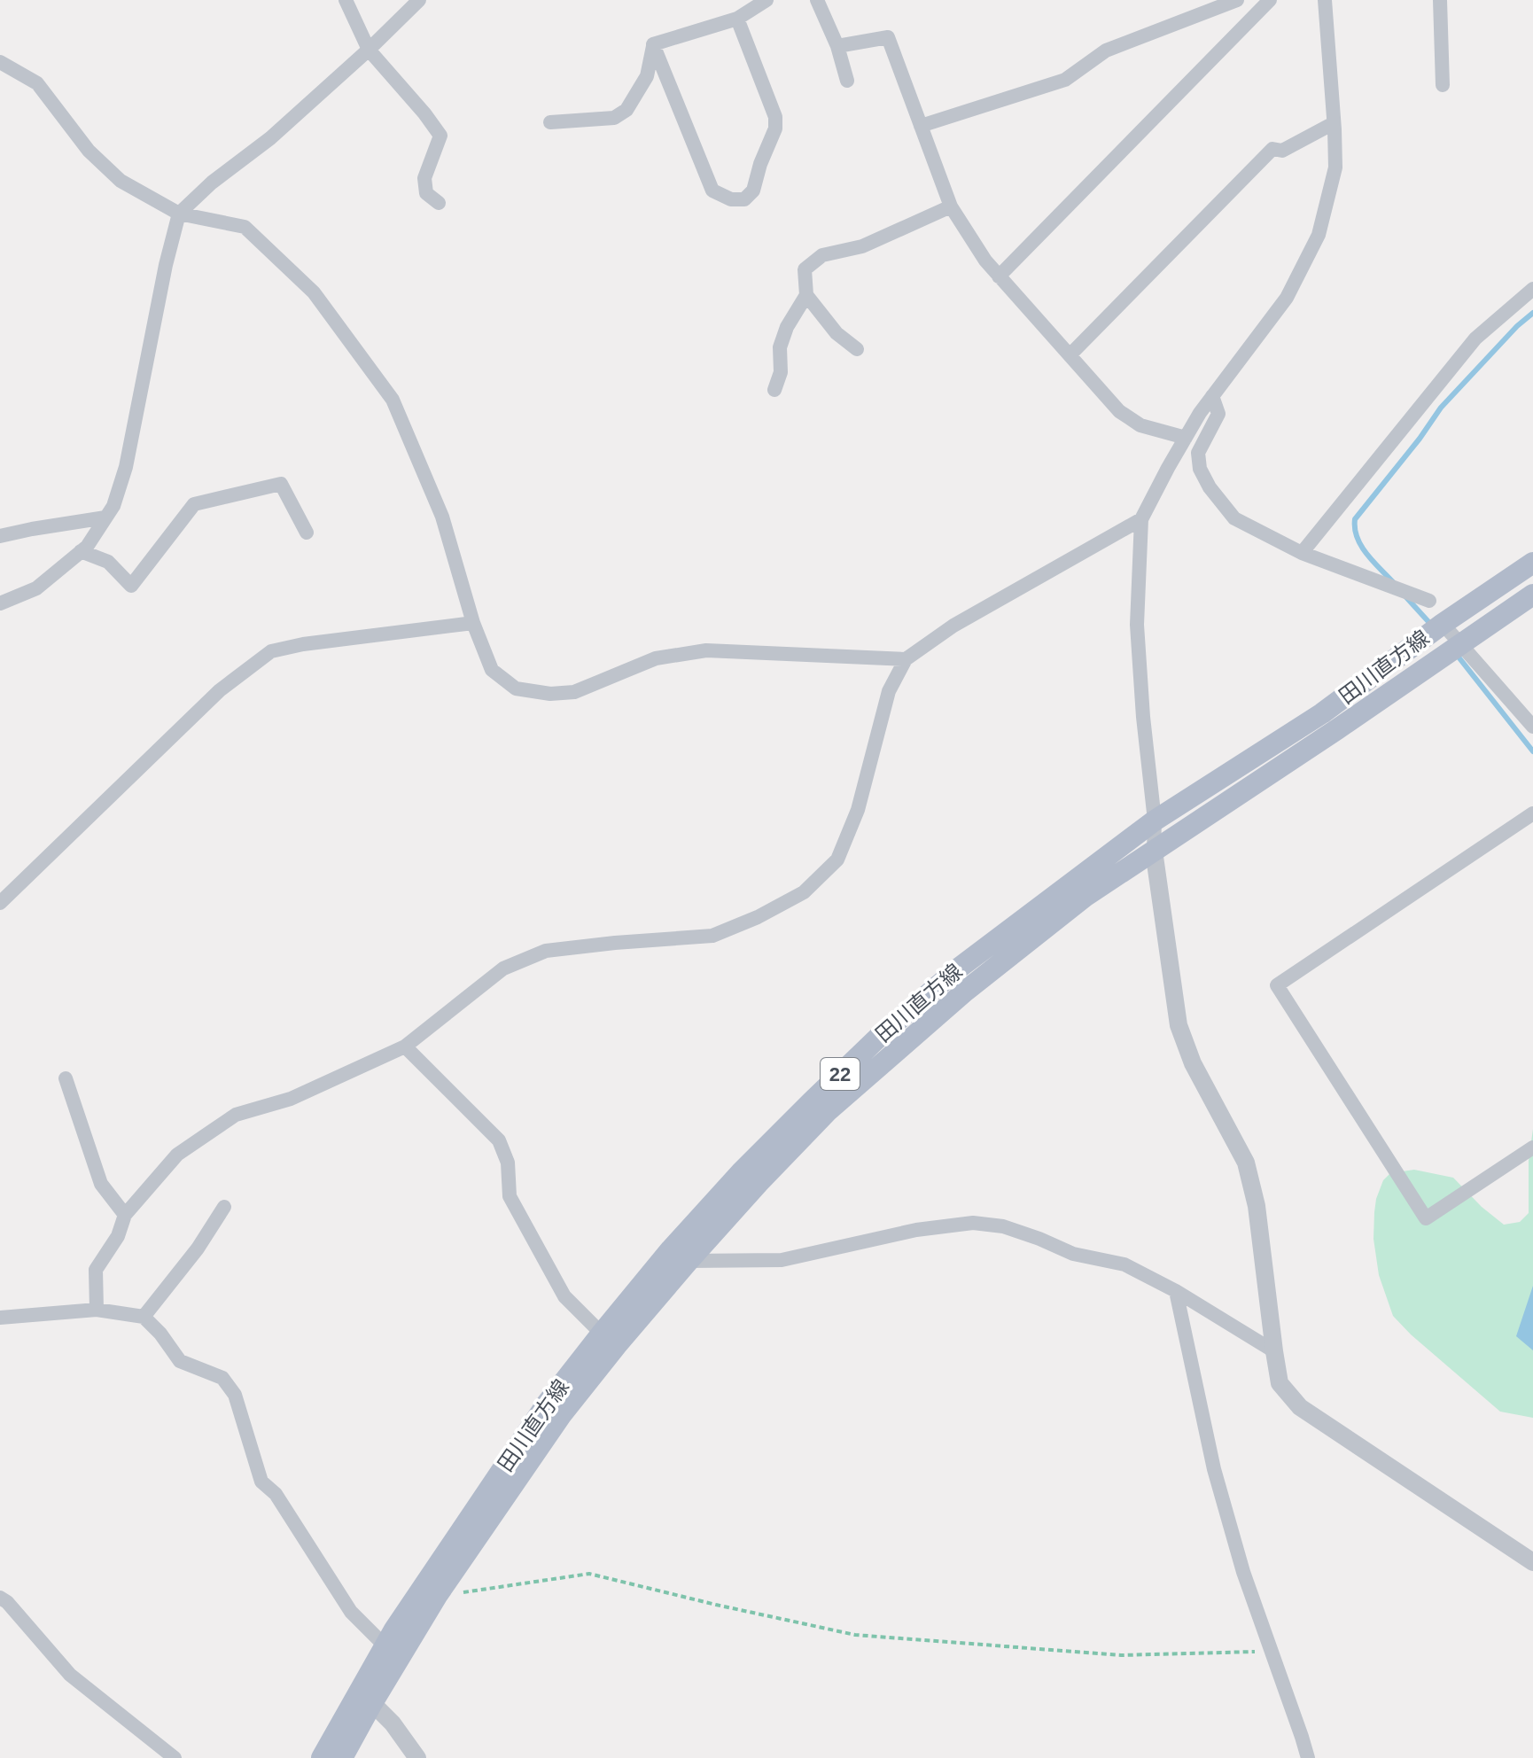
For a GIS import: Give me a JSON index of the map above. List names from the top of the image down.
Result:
{
  "streets": {
    "main road": ["田川直方線", "22"]
  }
}
